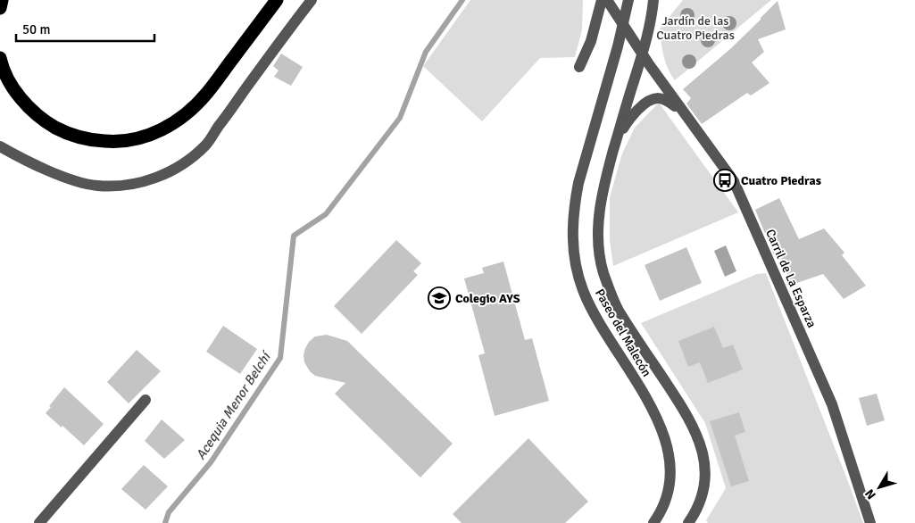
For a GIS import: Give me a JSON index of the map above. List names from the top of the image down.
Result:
{
  "streets": {
    "street": ["Carril de La Esparza", "Paseo del Malecón"]
  },
  "crossings": [
    ["Carril de La Esparza", "Paseo del Malecón"]
  ],
  "water": ["Acequia Menor Belchí"],
  "parks": ["Jardín de las Cuatro Piedras"],
  "places": {
    "bus stop": ["Cuatro Piedras"],
    "school or university": ["Colegio AYS"]
  },
  "scale_bar": "50 m",
  "north": "bottom left"
}
